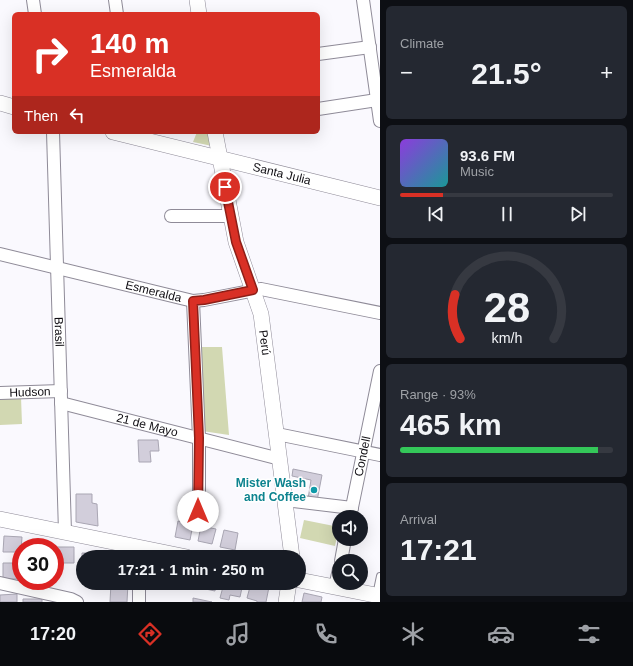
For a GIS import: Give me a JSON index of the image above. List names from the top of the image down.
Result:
{
  "streets": {
    "street": [
      "Santa Julia",
      "Esmeralda",
      "Brasil",
      "Perú",
      "Hudson",
      "21 de Mayo",
      "Condell"
    ]
  },
  "crossings": [
    ["Santa Julia", "Perú"],
    ["Esmeralda", "Brasil"],
    ["Esmeralda", "Perú"],
    ["Brasil", "Hudson"],
    ["Brasil", "21 de Mayo"],
    ["Perú", "21 de Mayo"]
  ],
  "places": ["Mister Wash and Coffee"],
  "page": {
    "tile": [
      "Climate",
      ["Range · 93%", "465 km"],
      ["Arrival", "17:21"]
    ],
    "turn": ["140 m", "Esmeralda"],
    "heat": ["−", "21.5°", "+"],
    "then": "Then",
    "song": ["93.6 FM", "Music"],
    "limit": "30",
    "trip": "17:21 · 1 min · 250 m",
    "tabs": "17:20",
    "gauge": ["28", "km/h"]
  }
}
